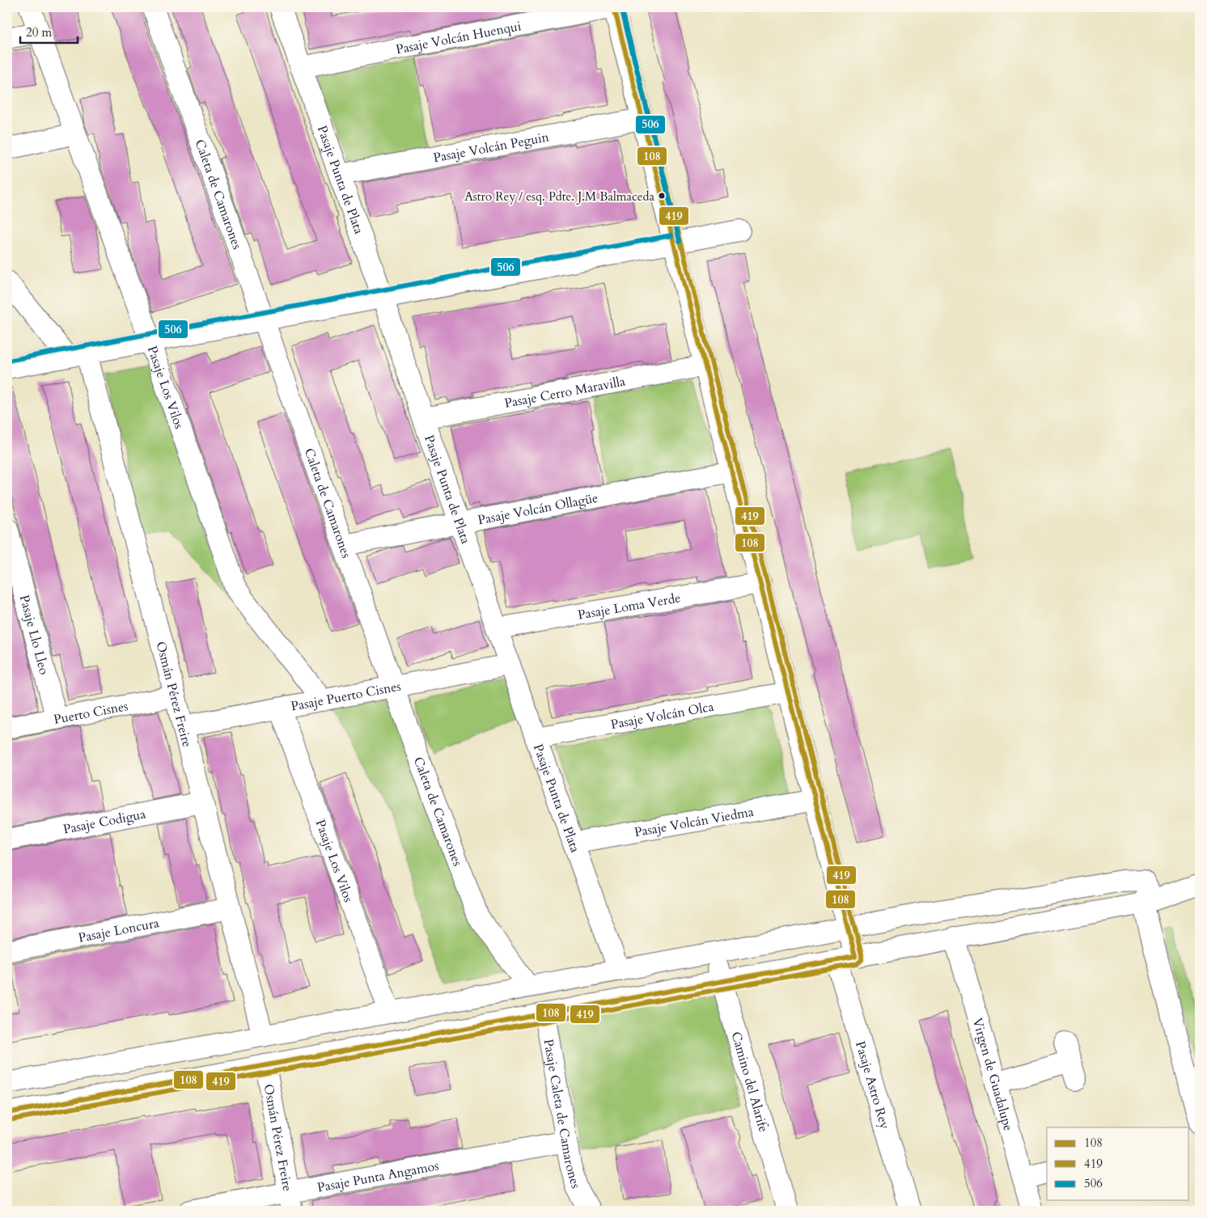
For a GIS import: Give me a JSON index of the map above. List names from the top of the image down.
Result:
{
  "streets": {
    "street": [
      "Pasaje Volcán Huenqui",
      "Pasaje Volcán Peguin",
      "Pasaje Punta de Plata",
      "Caleta de Camarones",
      "Pasaje Los Vilos",
      "Pasaje Cerro Maravilla",
      "Pasaje Volcán Ollagüe",
      "Pasaje Loma Verde",
      "Pasaje Llo Lleo",
      "Osmán Pérez Freire",
      "Pasaje Puerto Cisnes",
      "Puerto Cisnes",
      "Pasaje Volcán Olca",
      "Pasaje Codigua",
      "Pasaje Volcán Viedma",
      "Pasaje Loncura",
      "Virgen de Guadalupe",
      "Camino del Alarife",
      "Pasaje Astro Rey",
      "Pasaje Caleta de Camarones",
      "Pasaje Punta Angamos"
    ]
  },
  "crossings": [
    ["Pasaje Volcán Huenqui", "Pasaje Punta de Plata"],
    ["Pasaje Volcán Huenqui", "Pasaje Astro Rey"],
    ["Pasaje Volcán Peguin", "Pasaje Punta de Plata"],
    ["Pasaje Volcán Peguin", "Pasaje Astro Rey"],
    ["Pasaje Punta de Plata", "Pasaje Cerro Maravilla"],
    ["Pasaje Punta de Plata", "Pasaje Volcán Ollagüe"],
    ["Pasaje Punta de Plata", "Pasaje Loma Verde"],
    ["Pasaje Punta de Plata", "Pasaje Puerto Cisnes"],
    ["Pasaje Punta de Plata", "Pasaje Volcán Olca"],
    ["Pasaje Punta de Plata", "Pasaje Volcán Viedma"],
    ["Caleta de Camarones", "Pasaje Volcán Ollagüe"],
    ["Caleta de Camarones", "Pasaje Puerto Cisnes"],
    ["Pasaje Los Vilos", "Pasaje Puerto Cisnes"],
    ["Pasaje Cerro Maravilla", "Pasaje Astro Rey"],
    ["Pasaje Volcán Ollagüe", "Pasaje Astro Rey"],
    ["Pasaje Loma Verde", "Pasaje Astro Rey"],
    ["Pasaje Llo Lleo", "Puerto Cisnes"],
    ["Osmán Pérez Freire", "Pasaje Puerto Cisnes"],
    ["Osmán Pérez Freire", "Puerto Cisnes"],
    ["Osmán Pérez Freire", "Pasaje Codigua"],
    ["Osmán Pérez Freire", "Pasaje Loncura"],
    ["Osmán Pérez Freire", "Pasaje Punta Angamos"],
    ["Pasaje Volcán Olca", "Pasaje Astro Rey"],
    ["Pasaje Volcán Viedma", "Pasaje Astro Rey"],
    ["Pasaje Caleta de Camarones", "Pasaje Punta Angamos"]
  ],
  "places": ["Astro Rey / esq. Pdte. J.M Balmaceda"],
  "lines": ["transit line 108", "transit line 419", "transit line 506"],
  "legend": ["108", "419", "506"],
  "scale_bar": "20 m"
}
